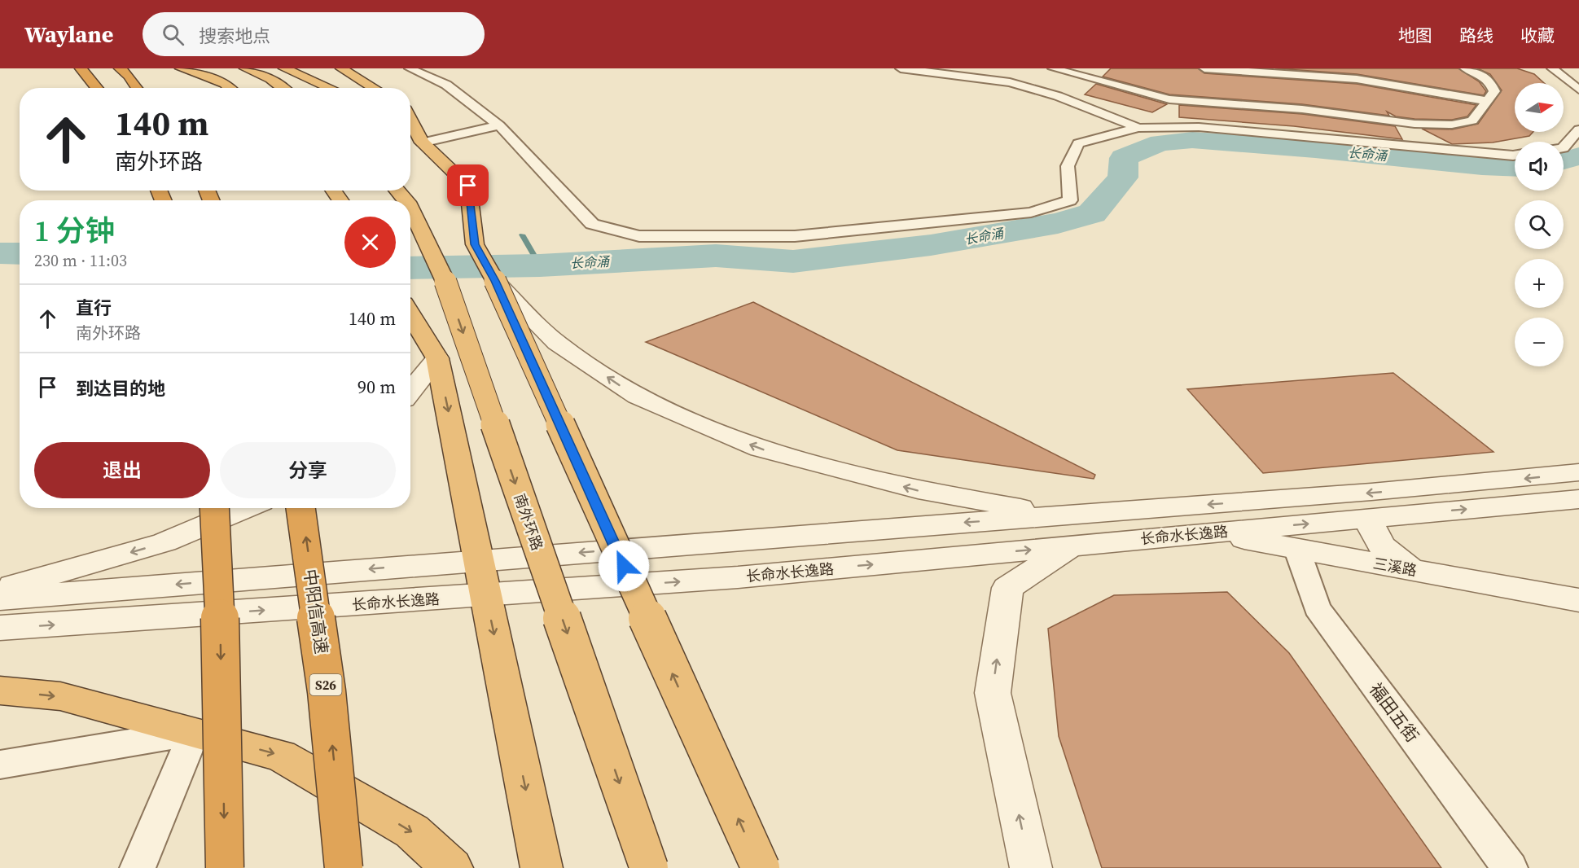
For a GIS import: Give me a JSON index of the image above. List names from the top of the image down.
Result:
{
  "streets": {
    "highway": ["南外环路", "中阳信高速", "S26"],
    "street": ["长命水长逸路", "三溪路", "福田五街"]
  },
  "crossings": [
    ["长命水长逸路", "三溪路"],
    ["三溪路", "福田五街"]
  ],
  "water": ["长命涌"],
  "north": "right",
  "page": {
    "header": "Waylane",
    "search": "搜索地点",
    "nav": ["地图", "路线", "收藏"],
    "map_buttons": ["+", "−"],
    "turn": ["140 m", "南外环路"],
    "heading": ["1 分钟", "230 m · 11:03"],
    "list": [
      {
        "name": "直行",
        "note": "南外环路",
        "value": "140 m"
      },
      {
        "name": "到达目的地",
        "value": "90 m"
      }
    ],
    "buttons": ["退出", "分享"]
  }
}
